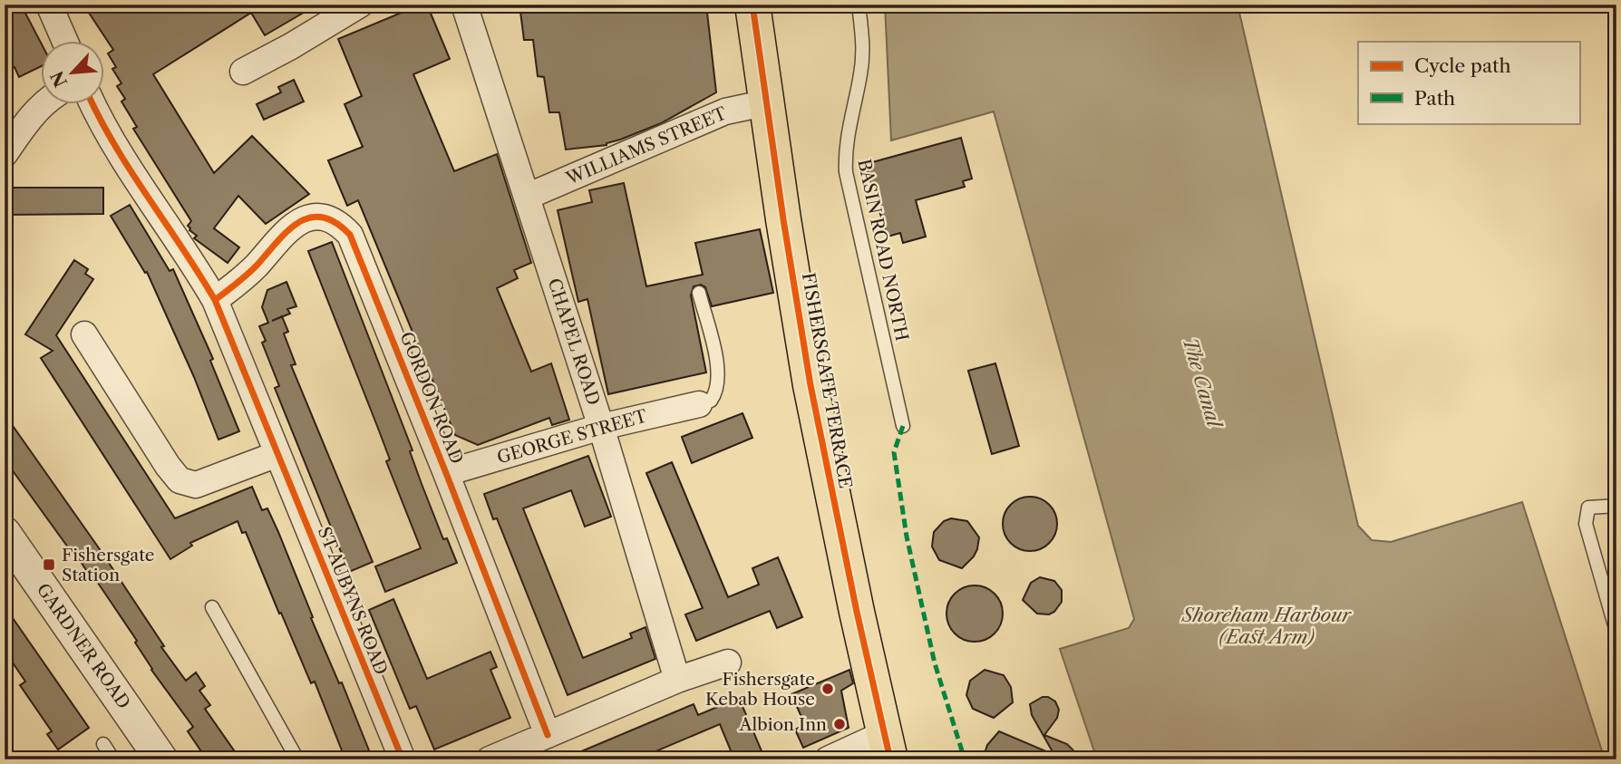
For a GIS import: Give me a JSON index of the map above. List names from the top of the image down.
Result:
{
  "streets": {
    "main road": ["FISHERSGATE TERRACE"],
    "street": [
      "WILLIAMS STREET",
      "CHAPEL ROAD",
      "GORDON ROAD",
      "GEORGE STREET",
      "ST AUBYNS ROAD",
      "GARDNER ROAD"
    ],
    "lane": ["BASIN ROAD NORTH"]
  },
  "crossings": [
    ["WILLIAMS STREET", "CHAPEL ROAD"],
    ["WILLIAMS STREET", "FISHERSGATE TERRACE"],
    ["CHAPEL ROAD", "GEORGE STREET"],
    ["GORDON ROAD", "GEORGE STREET"],
    ["GORDON ROAD", "ST AUBYNS ROAD"]
  ],
  "water": ["The Canal", "Shoreham Harbour (East Arm)"],
  "places": {
    "transit": ["Fishersgate Station"],
    "other": ["Fishersgate Kebab House", "Albion Inn"]
  },
  "legend": ["Cycle path", "Path"],
  "north": "bottom left"
}
